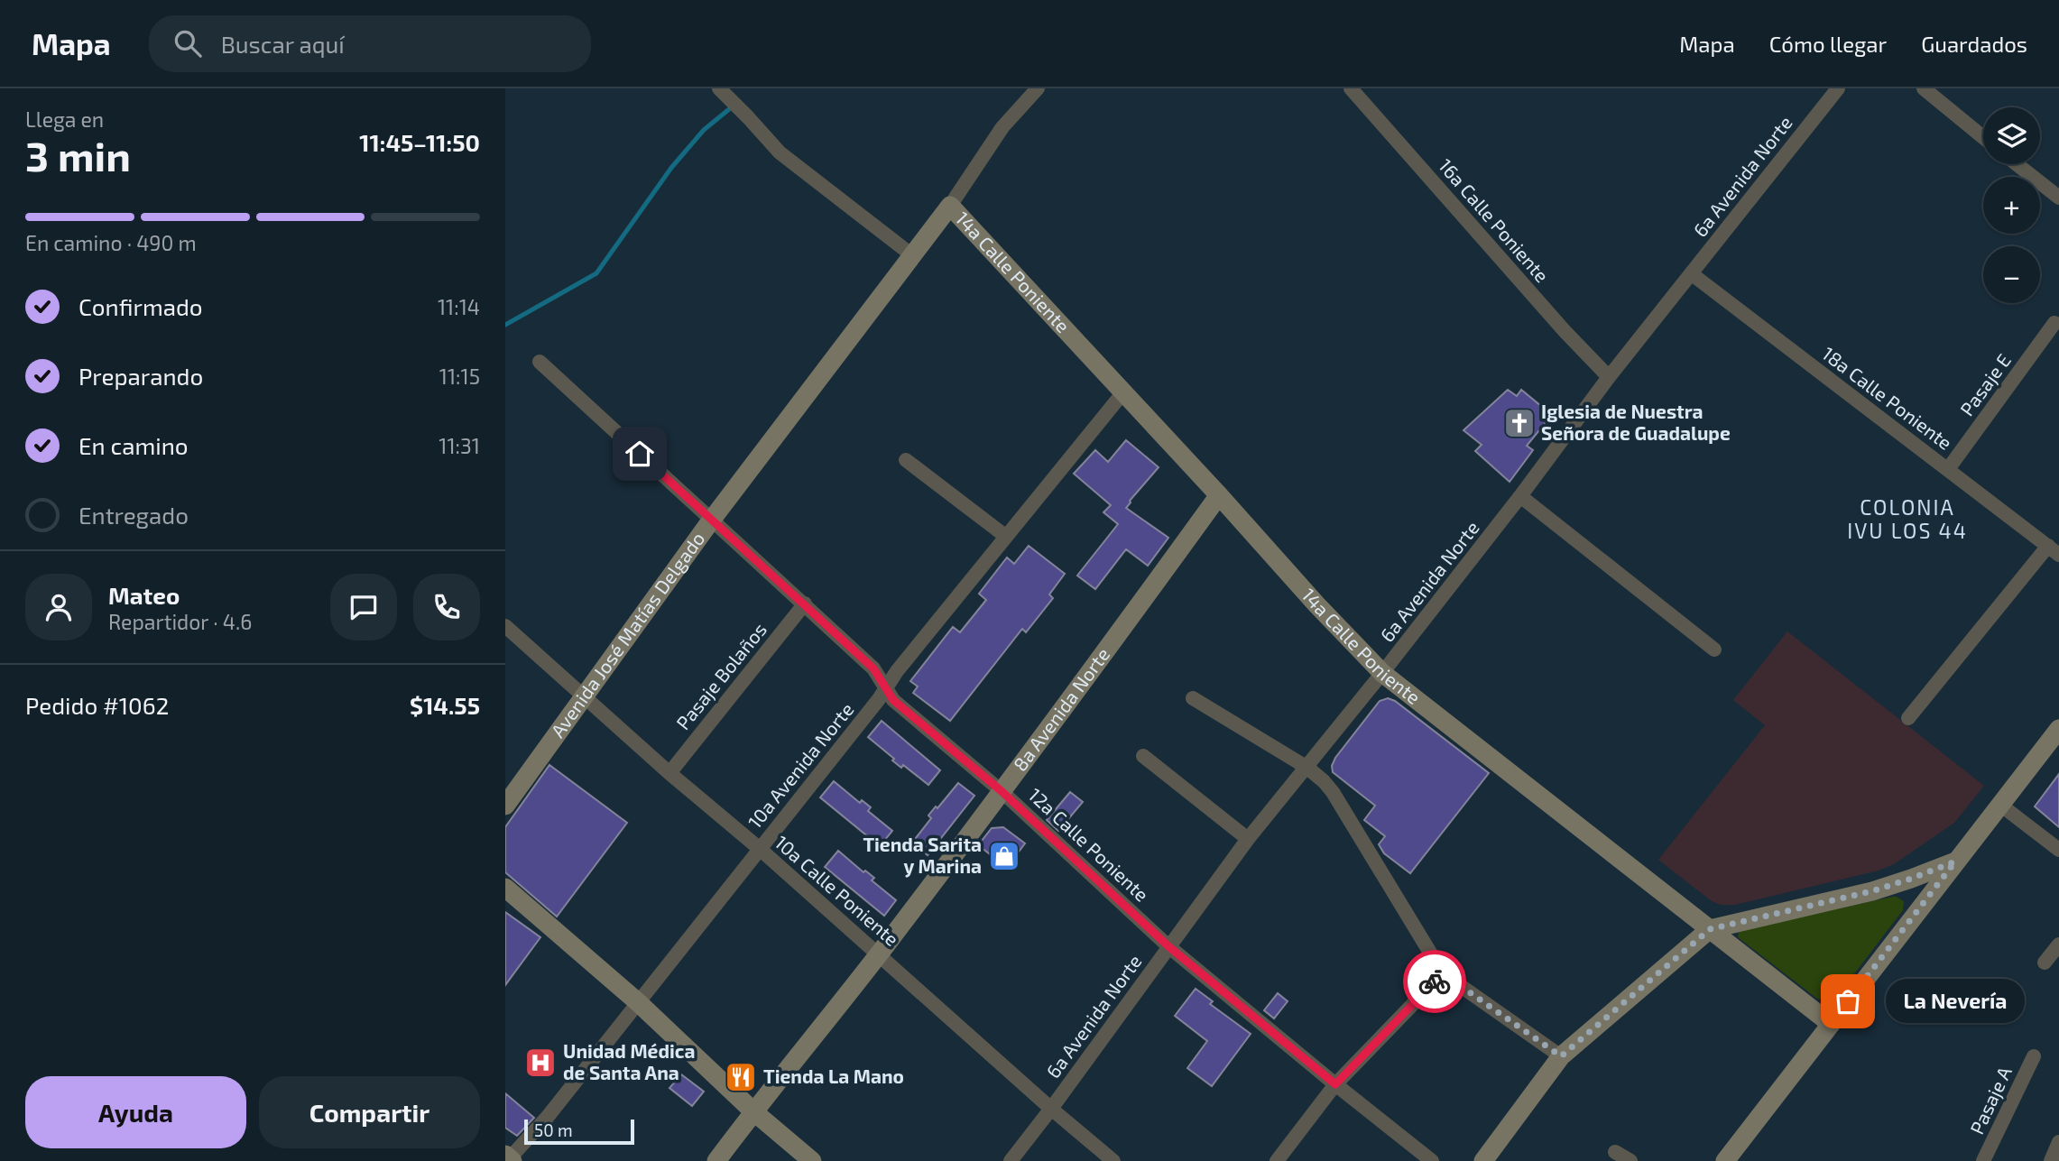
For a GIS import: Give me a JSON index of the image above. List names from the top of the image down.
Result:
{
  "streets": {
    "street": [
      "6a Avenida Norte",
      "16a Calle Poniente",
      "14a Calle Poniente",
      "Pasaje E",
      "18a Calle Poniente",
      "Avenida José Matías Delgado",
      "Pasaje Bolaños",
      "8a Avenida Norte",
      "10a Avenida Norte",
      "12a Calle Poniente",
      "10a Calle Poniente",
      "Pasaje A"
    ]
  },
  "crossings": [
    ["6a Avenida Norte", "16a Calle Poniente"],
    ["6a Avenida Norte", "14a Calle Poniente"],
    ["6a Avenida Norte", "18a Calle Poniente"],
    ["6a Avenida Norte", "12a Calle Poniente"],
    ["6a Avenida Norte", "10a Calle Poniente"],
    ["14a Calle Poniente", "Avenida José Matías Delgado"],
    ["14a Calle Poniente", "8a Avenida Norte"],
    ["14a Calle Poniente", "10a Avenida Norte"],
    ["Pasaje E", "18a Calle Poniente"],
    ["Avenida José Matías Delgado", "12a Calle Poniente"],
    ["Avenida José Matías Delgado", "10a Calle Poniente"],
    ["Pasaje Bolaños", "12a Calle Poniente"],
    ["Pasaje Bolaños", "10a Calle Poniente"],
    ["8a Avenida Norte", "12a Calle Poniente"],
    ["8a Avenida Norte", "10a Calle Poniente"],
    ["10a Avenida Norte", "12a Calle Poniente"],
    ["10a Avenida Norte", "10a Calle Poniente"]
  ],
  "districts": ["COLONIA IVU LOS 44"],
  "places": {
    "church": ["Iglesia de Nuestra Señora de Guadalupe"],
    "shop": ["Tienda Sarita y Marina"],
    "other": ["La Nevería"],
    "hospital": ["Unidad Médica de Santa Ana"],
    "restaurant": ["Tienda La Mano"]
  },
  "scale_bar": "50 m",
  "page": {
    "header": "Mapa",
    "search": "Buscar aquí",
    "nav": ["Mapa", "Cómo llegar", "Guardados"],
    "heading": ["3 min", "Llega en", "11:45–11:50"],
    "panel": [
      "Mateo",
      "Repartidor · 4.6",
      "Pedido #1062",
      "$14.55"
    ],
    "map_buttons": ["+", "−"],
    "bar": "En camino · 490 m",
    "list": [
      ["Confirmado", "11:14"],
      ["Preparando", "11:15"],
      ["En camino", "11:31"],
      "Entregado"
    ],
    "bubble": "La Nevería",
    "buttons": ["Ayuda", "Compartir"],
    "scale": "50 m"
  }
}
